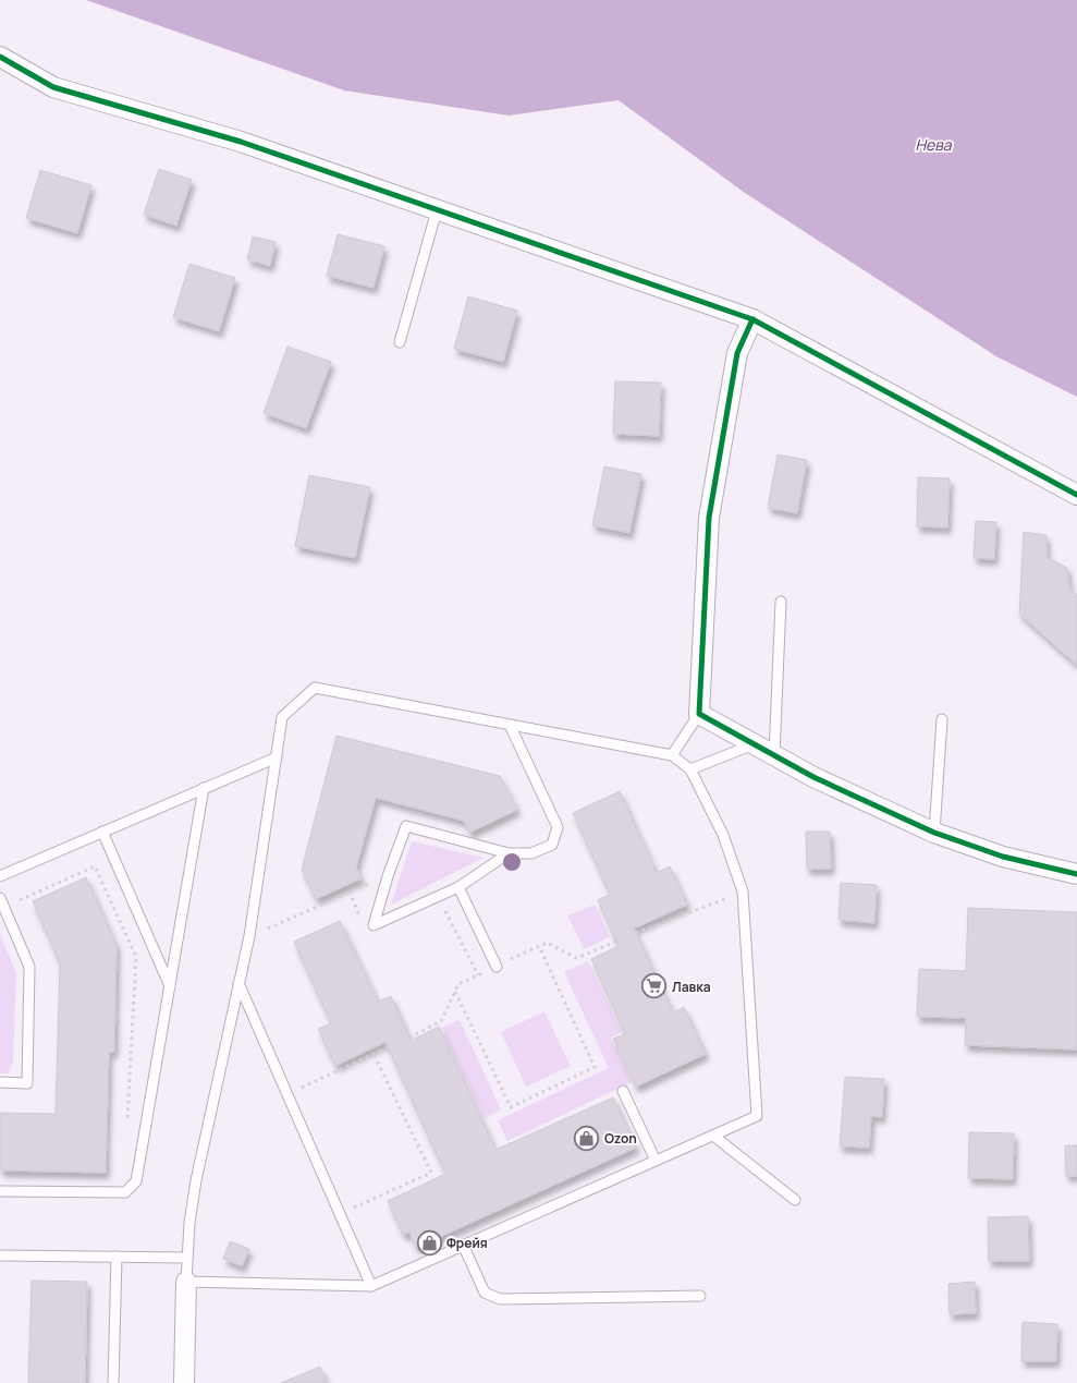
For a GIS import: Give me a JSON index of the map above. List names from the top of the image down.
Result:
{
  "water": ["Нева"],
  "places": {
    "supermarket": ["Лавка"],
    "shop": ["Ozon", "Фрейя"]
  }
}
